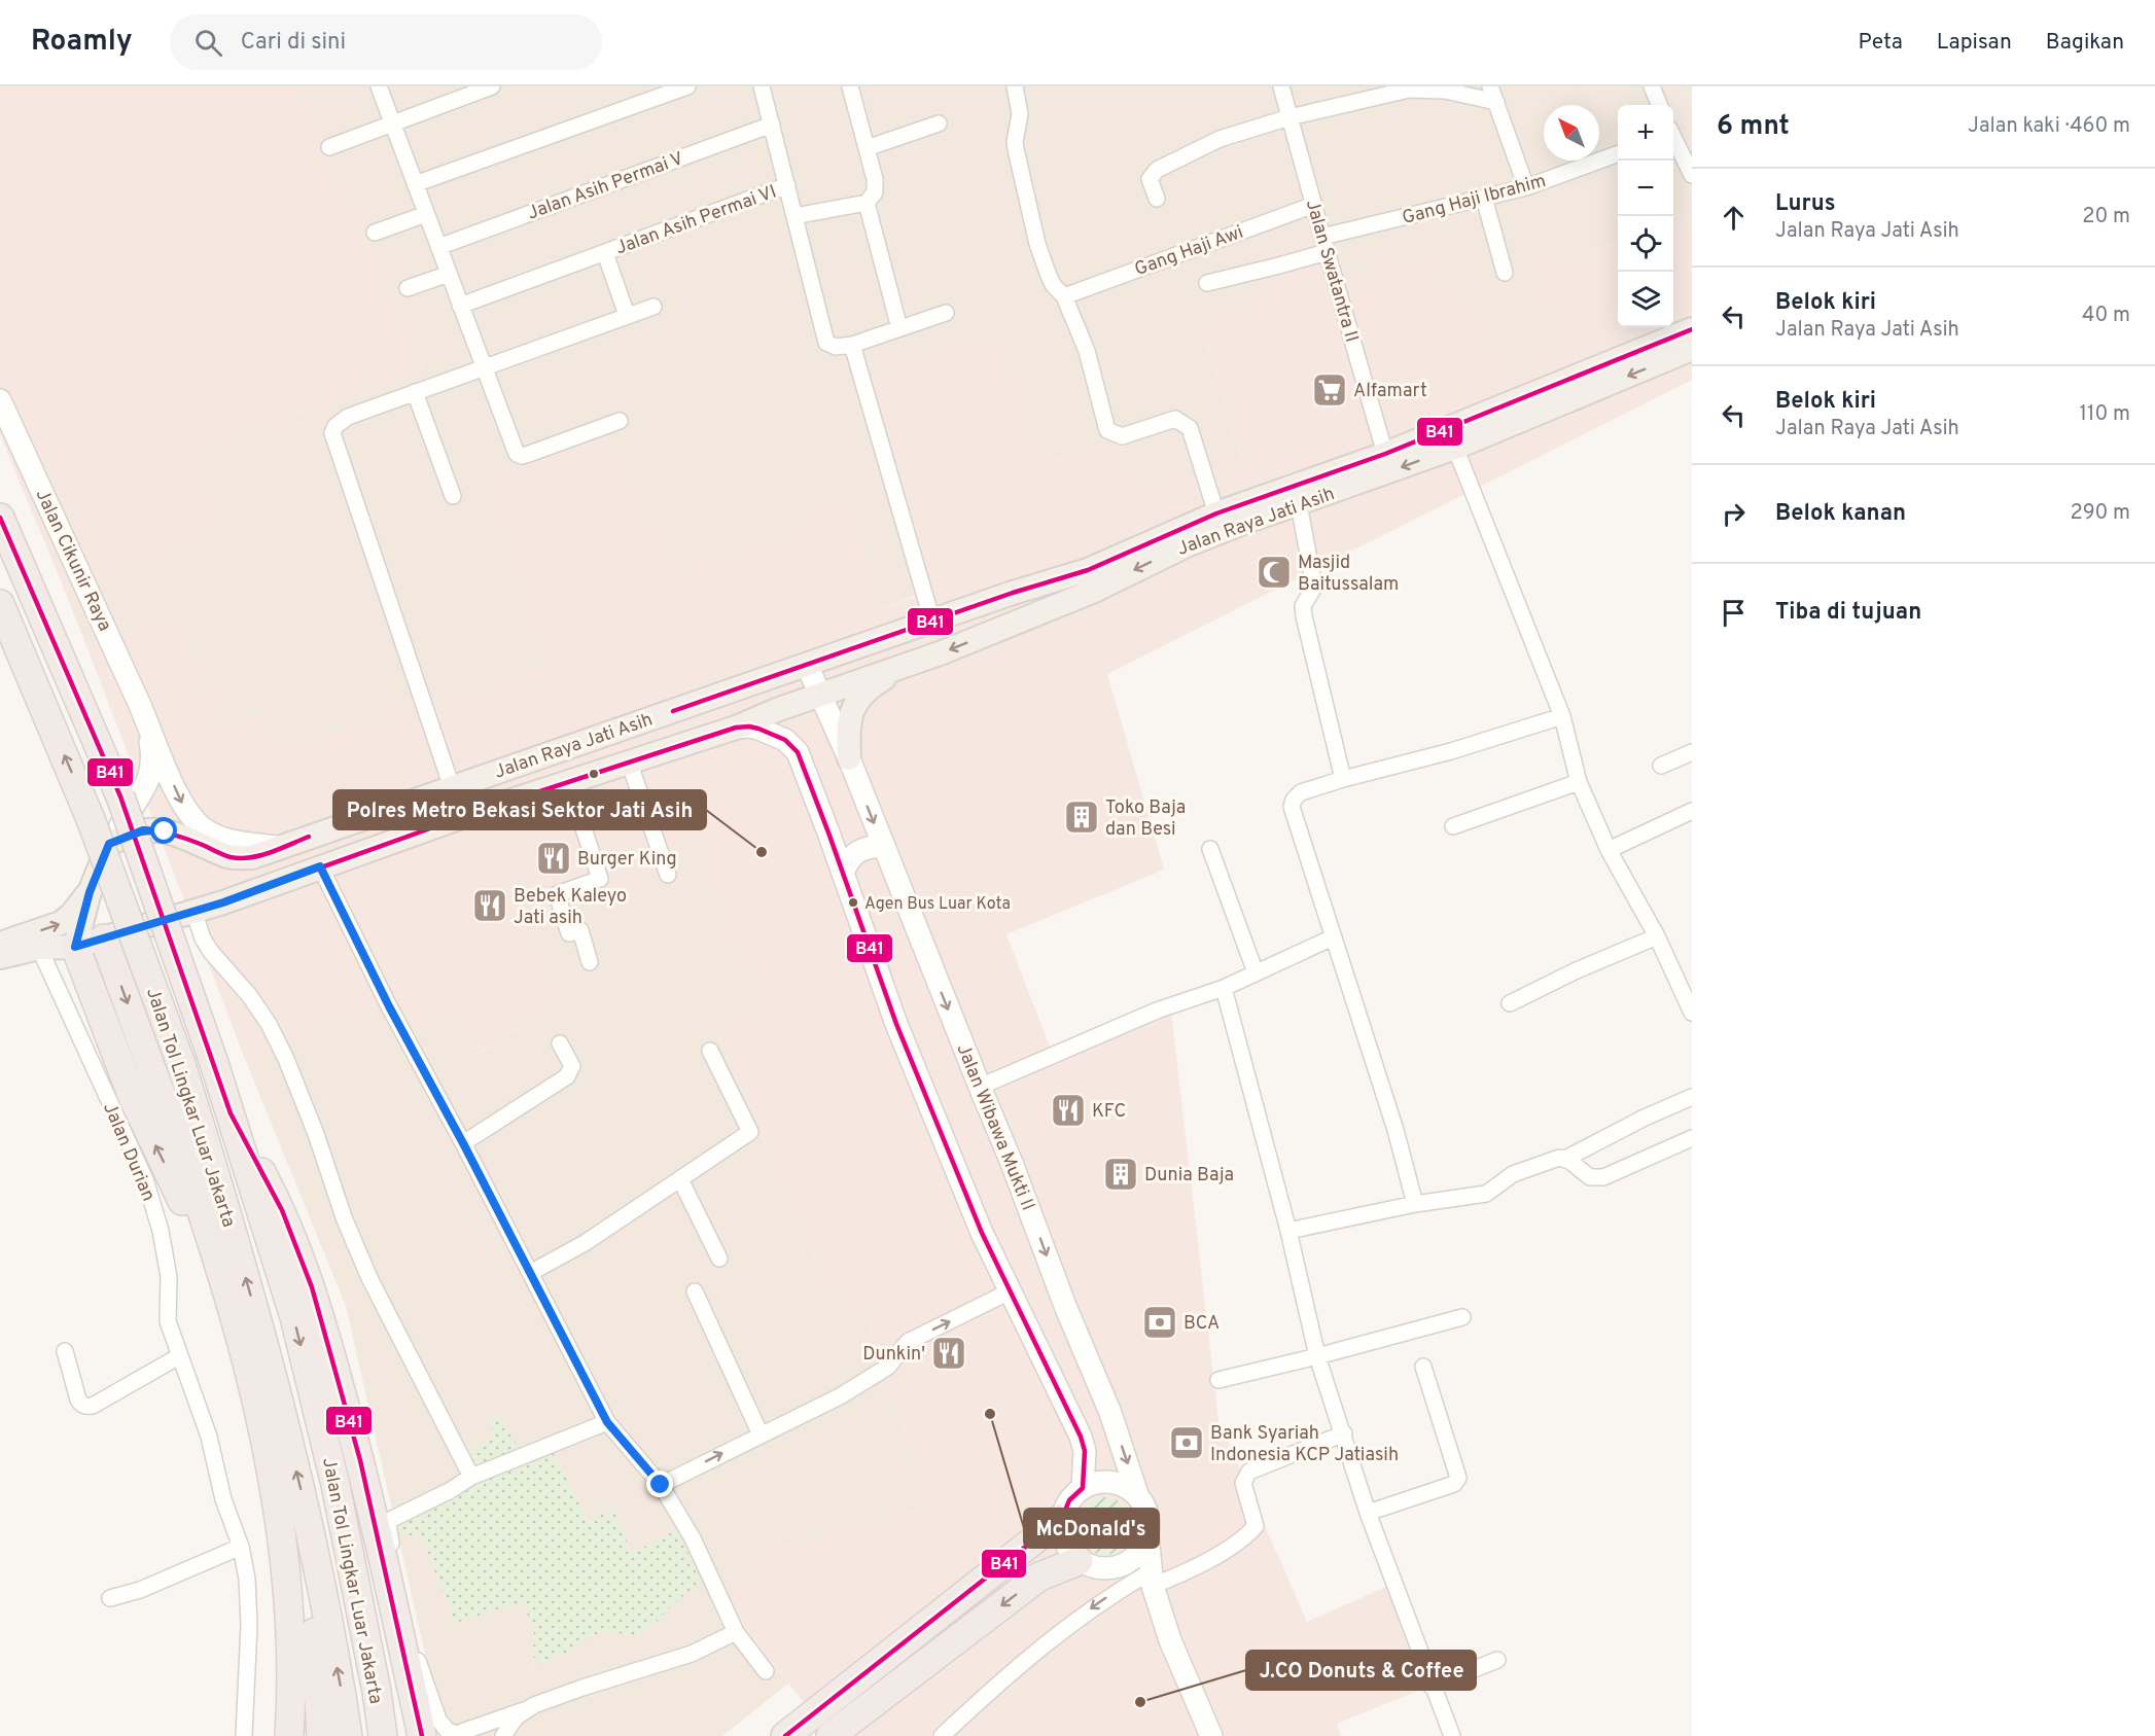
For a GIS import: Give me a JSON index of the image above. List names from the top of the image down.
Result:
{
  "streets": {
    "highway": ["Jalan Tol Lingkar Luar Jakarta"],
    "main road": ["Jalan Raya Jati Asih", "Jalan Cikunir Raya", "Jalan Wibawa Mukti II"],
    "street": [
      "Jalan Asih Permai V",
      "Gang Haji Ibrahim",
      "Jalan Asih Permai VI",
      "Gang Haji Awi",
      "Jalan Swatantra II",
      "Jalan Durian"
    ]
  },
  "crossings": [
    ["Gang Haji Ibrahim", "Jalan Swatantra II"],
    ["Gang Haji Awi", "Jalan Swatantra II"],
    ["Jalan Swatantra II", "Jalan Raya Jati Asih"],
    ["Jalan Raya Jati Asih", "Jalan Wibawa Mukti II"],
    ["Jalan Raya Jati Asih", "Jalan Durian"]
  ],
  "places": {
    "supermarket": ["Alfamart"],
    "mosque": ["Masjid Baitussalam"],
    "building": ["Toko Baja dan Besi", "Dunia Baja"],
    "other": [
      "Polres Metro Bekasi Sektor Jati Asih",
      "Agen Bus Luar Kota",
      "McDonald's",
      "J.CO Donuts & Coffee"
    ],
    "restaurant": [
      "Burger King",
      "Bebek Kaleyo Jati asih",
      "KFC",
      "Dunkin'"
    ],
    "bank": ["BCA", "Bank Syariah Indonesia KCP Jatiasih"]
  },
  "lines": ["transit line B41"],
  "north": "top left",
  "page": {
    "header": "Roamly",
    "search": "Cari di sini",
    "nav": ["Peta", "Lapisan", "Bagikan"],
    "heading": ["6 mnt", "Jalan kaki · 460 m"],
    "map_buttons": ["+", "−"],
    "list": [
      ["Lurus", "Jalan Raya Jati Asih", "20 m"],
      ["Belok kiri", "Jalan Raya Jati Asih", "40 m"],
      ["Belok kiri", "Jalan Raya Jati Asih", "110 m"],
      ["Belok kanan", "290 m"],
      "Tiba di tujuan"
    ]
  }
}
